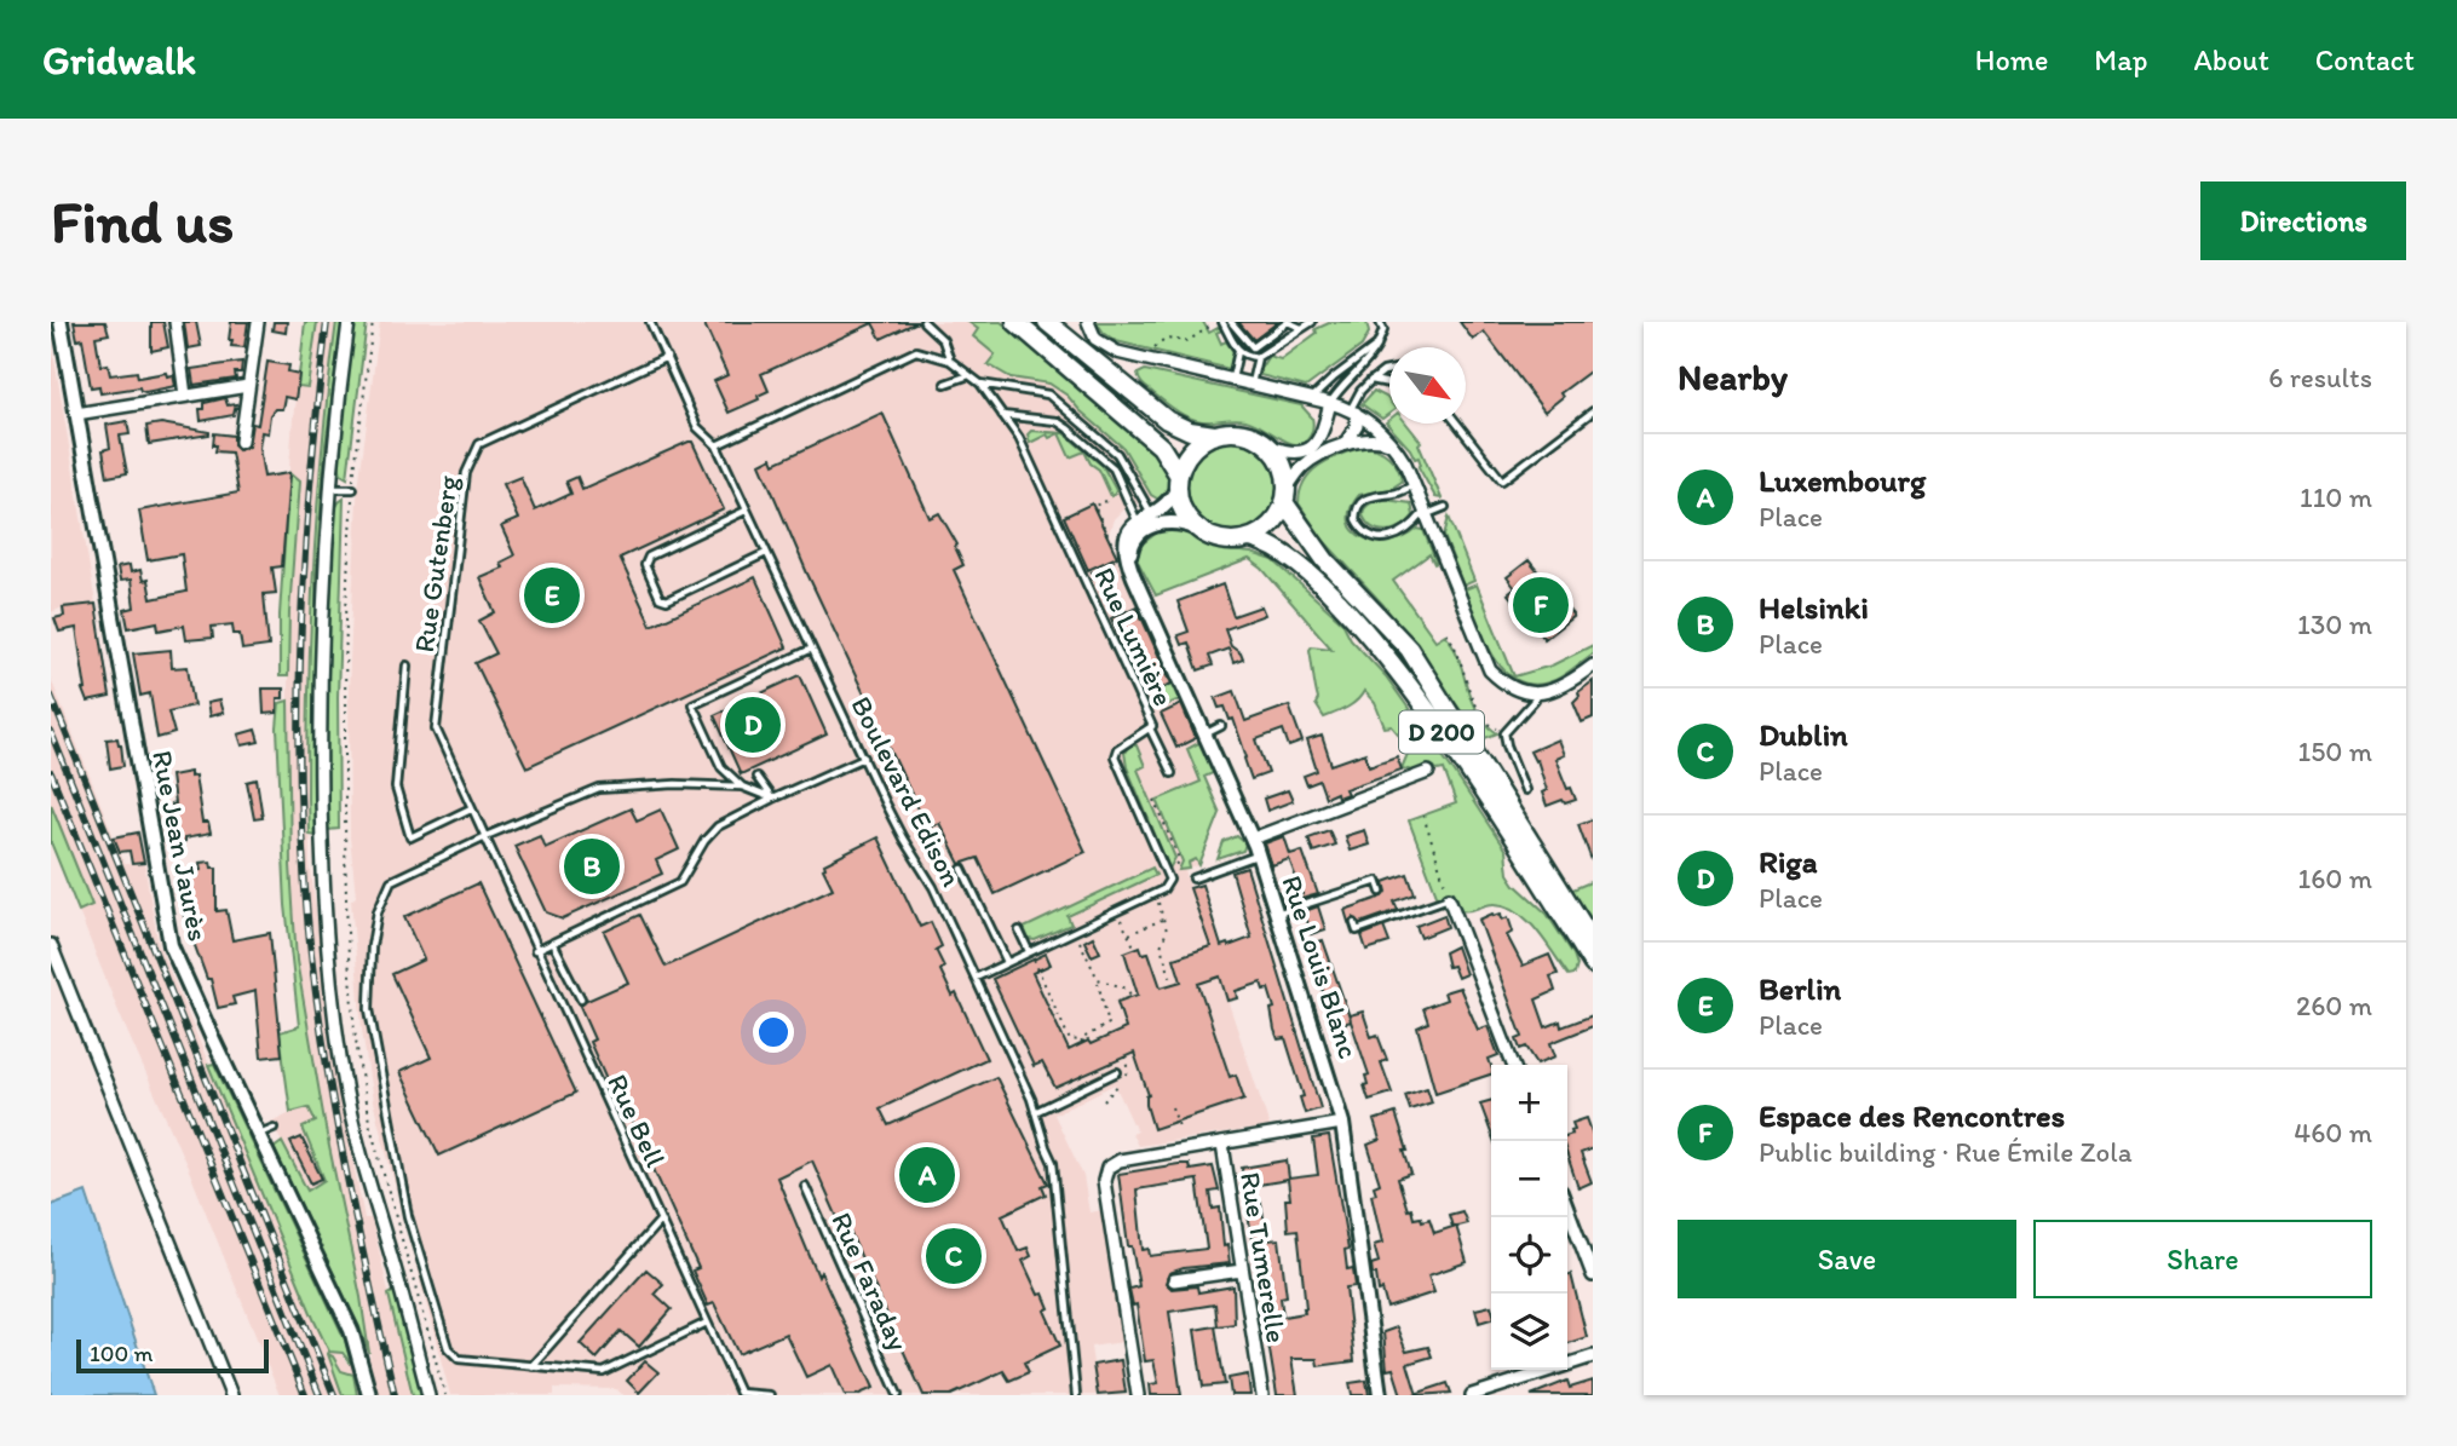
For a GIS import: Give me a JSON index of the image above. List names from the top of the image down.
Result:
{
  "streets": {
    "main road": ["D 200"],
    "street": ["Rue Jean Jaurès", "Rue Louis Blanc", "Rue Tumerelle"],
    "lane": [
      "Rue Gutenberg",
      "Rue Lumière",
      "Boulevard Edison",
      "Rue Bell",
      "Rue Faraday"
    ]
  },
  "crossings": [
    ["Rue Gutenberg", "Boulevard Edison"],
    ["Rue Gutenberg", "Rue Bell"],
    ["Rue Louis Blanc", "Rue Tumerelle"]
  ],
  "scale_bar": "100 m",
  "north": "bottom right",
  "page": {
    "header": "Gridwalk",
    "nav": [
      "Home",
      "Map",
      "About",
      "Contact"
    ],
    "buttons": [
      "Directions",
      ["Save", "Share"]
    ],
    "title": "Find us",
    "heading": ["Nearby", "6 results"],
    "list": [
      {
        "mark": "A",
        "name": "Luxembourg",
        "note": "Place",
        "value": "110 m"
      },
      {
        "mark": "B",
        "name": "Helsinki",
        "note": "Place",
        "value": "130 m"
      },
      {
        "mark": "C",
        "name": "Dublin",
        "note": "Place",
        "value": "150 m"
      },
      {
        "mark": "D",
        "name": "Riga",
        "note": "Place",
        "value": "160 m"
      },
      {
        "mark": "E",
        "name": "Berlin",
        "note": "Place",
        "value": "260 m"
      },
      {
        "mark": "F",
        "name": "Espace des Rencontres",
        "note": "Public building · Rue Émile Zola",
        "value": "460 m"
      }
    ],
    "pins": [
      "E",
      "F",
      "D",
      "B",
      "A",
      "C"
    ],
    "map_buttons": ["+", "−"],
    "scale": "100 m"
  }
}
